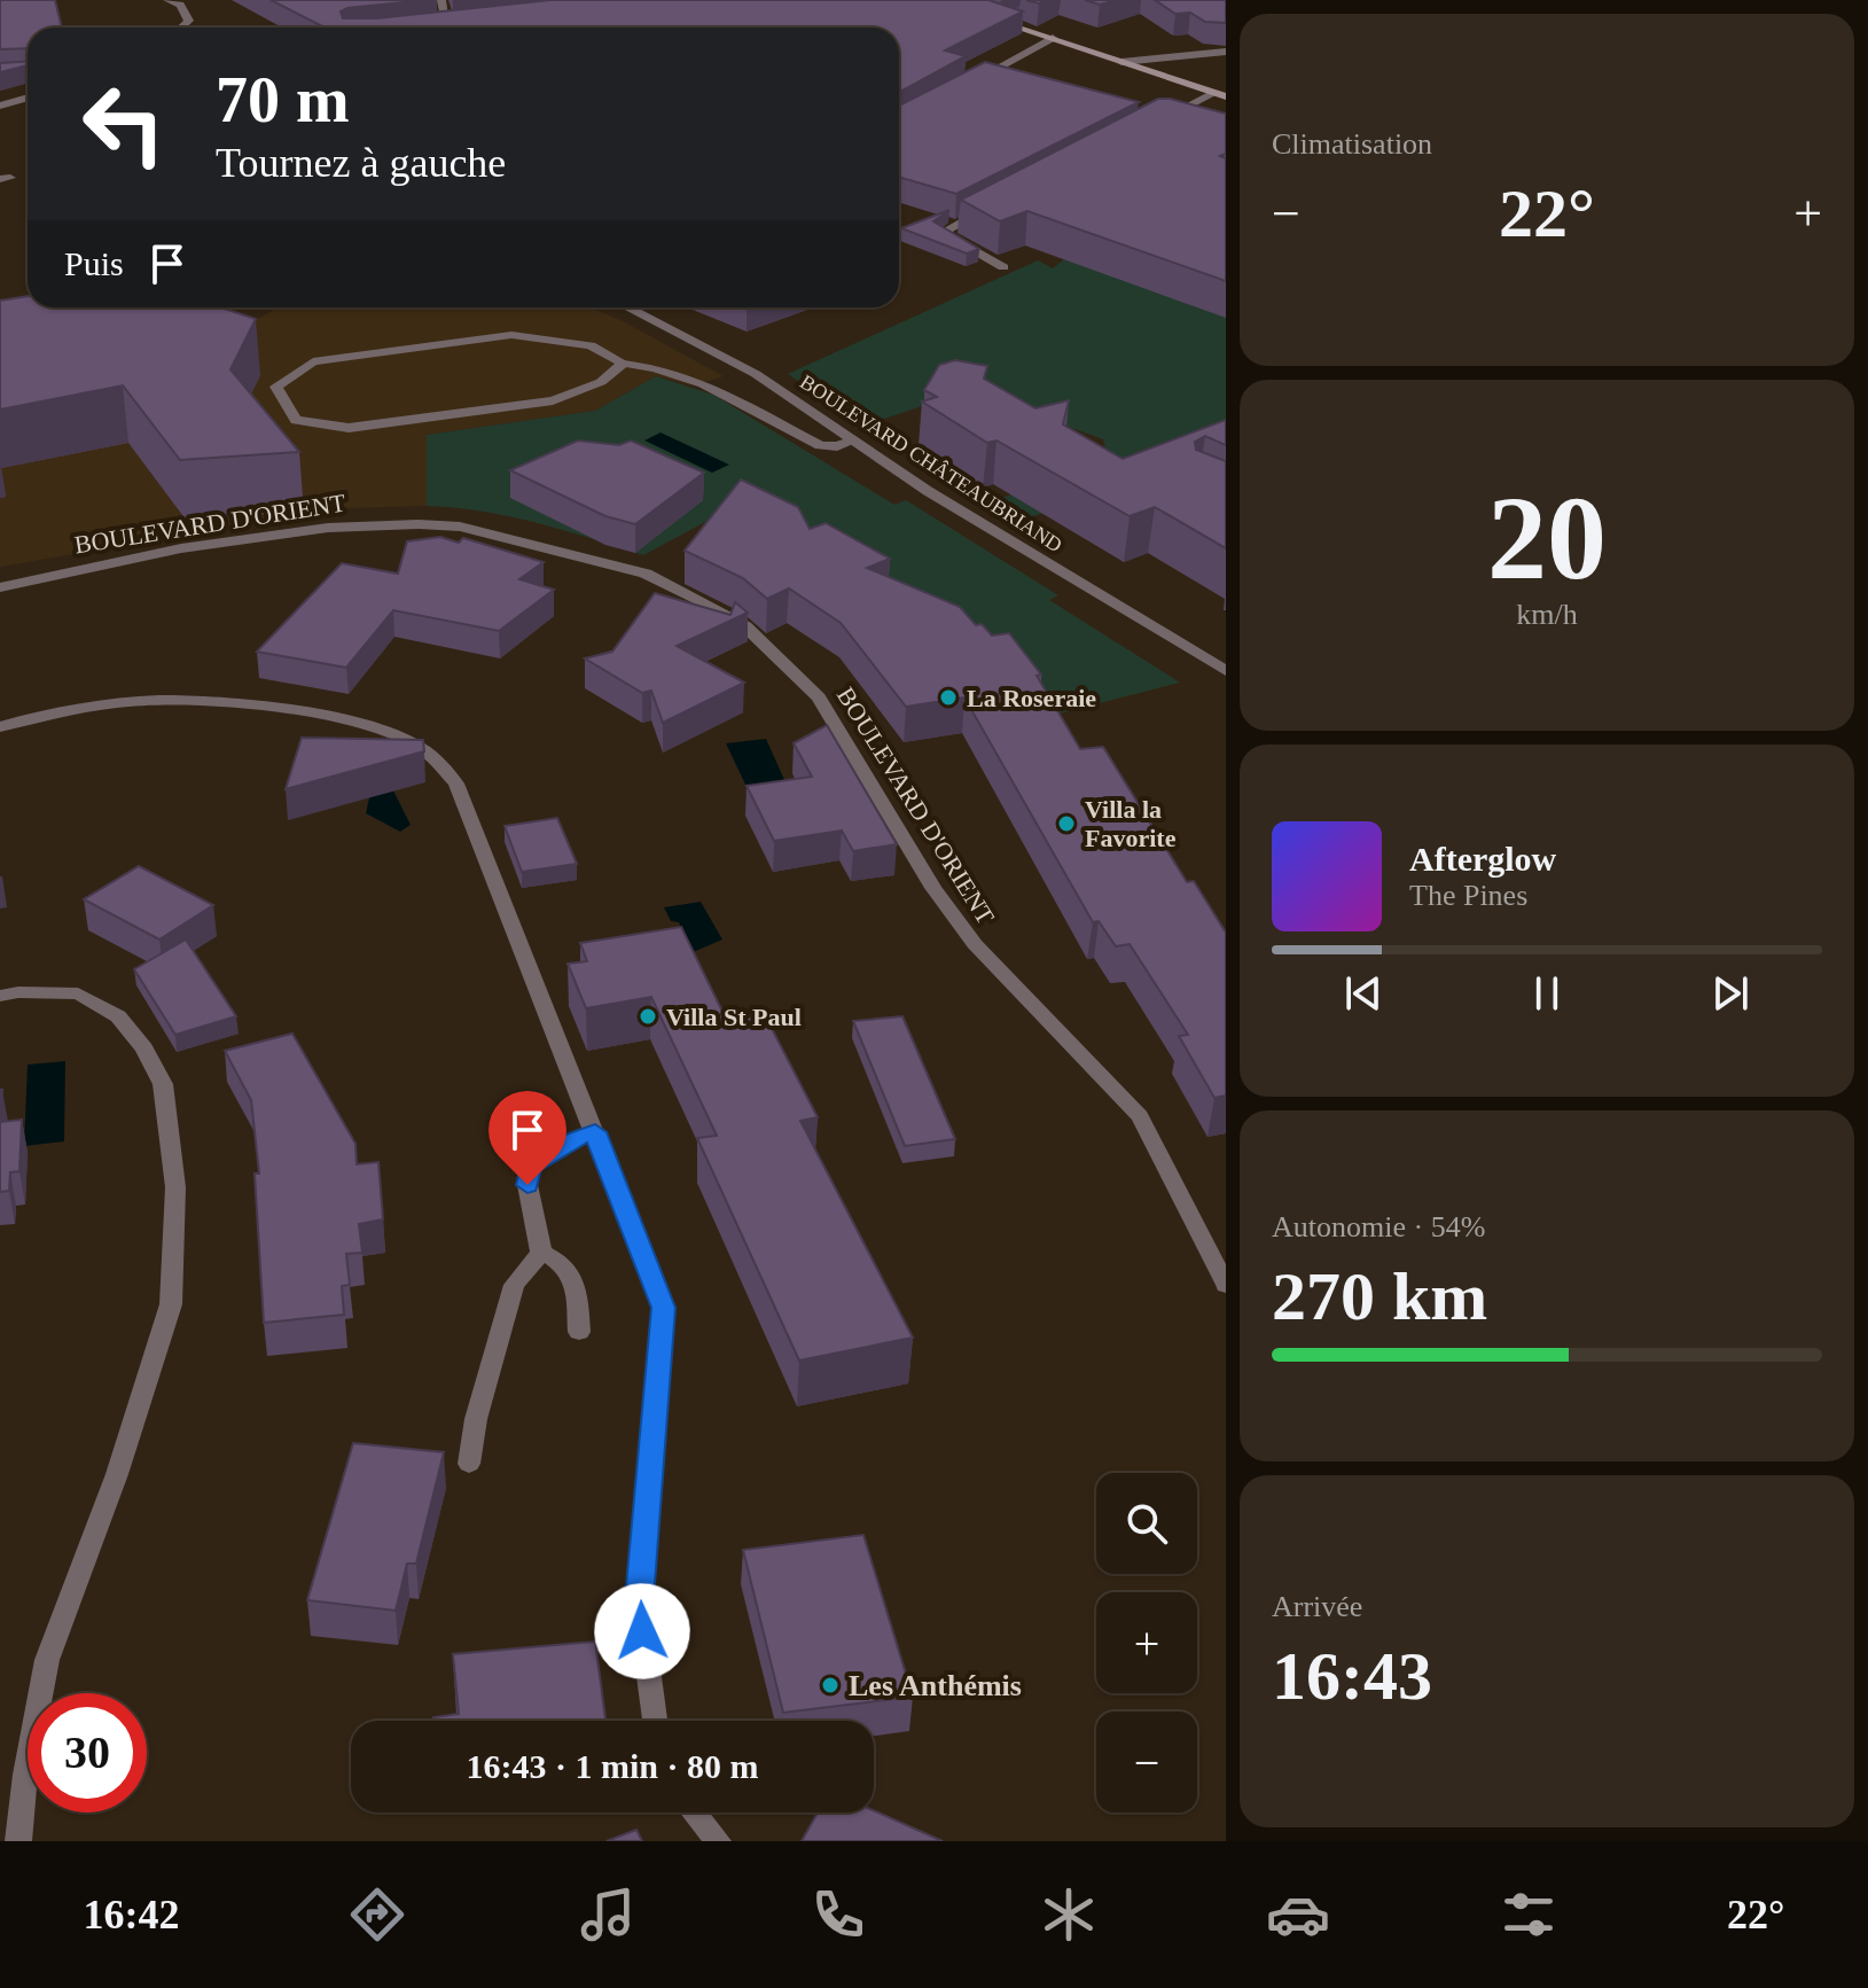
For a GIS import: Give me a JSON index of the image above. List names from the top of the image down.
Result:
{
  "streets": {
    "street": ["BOULEVARD CHÂTEAUBRIAND", "BOULEVARD D'ORIENT"]
  },
  "places": [
    "La Roseraie",
    "Villa la Favorite",
    "Villa St Paul",
    "Les Anthémis"
  ],
  "page": {
    "tile": [
      "Climatisation",
      ["20", "km/h"],
      ["Autonomie · 54%", "270 km"],
      ["Arrivée", "16:43"]
    ],
    "turn": ["70 m", "Tournez à gauche"],
    "heat": ["−", "22°", "+"],
    "then": "Puis",
    "song": ["Afterglow", "The Pines"],
    "map_buttons": ["+", "−"],
    "limit": "30",
    "trip": "16:43 · 1 min · 80 m",
    "tabs": ["16:42", "22°"]
  }
}
